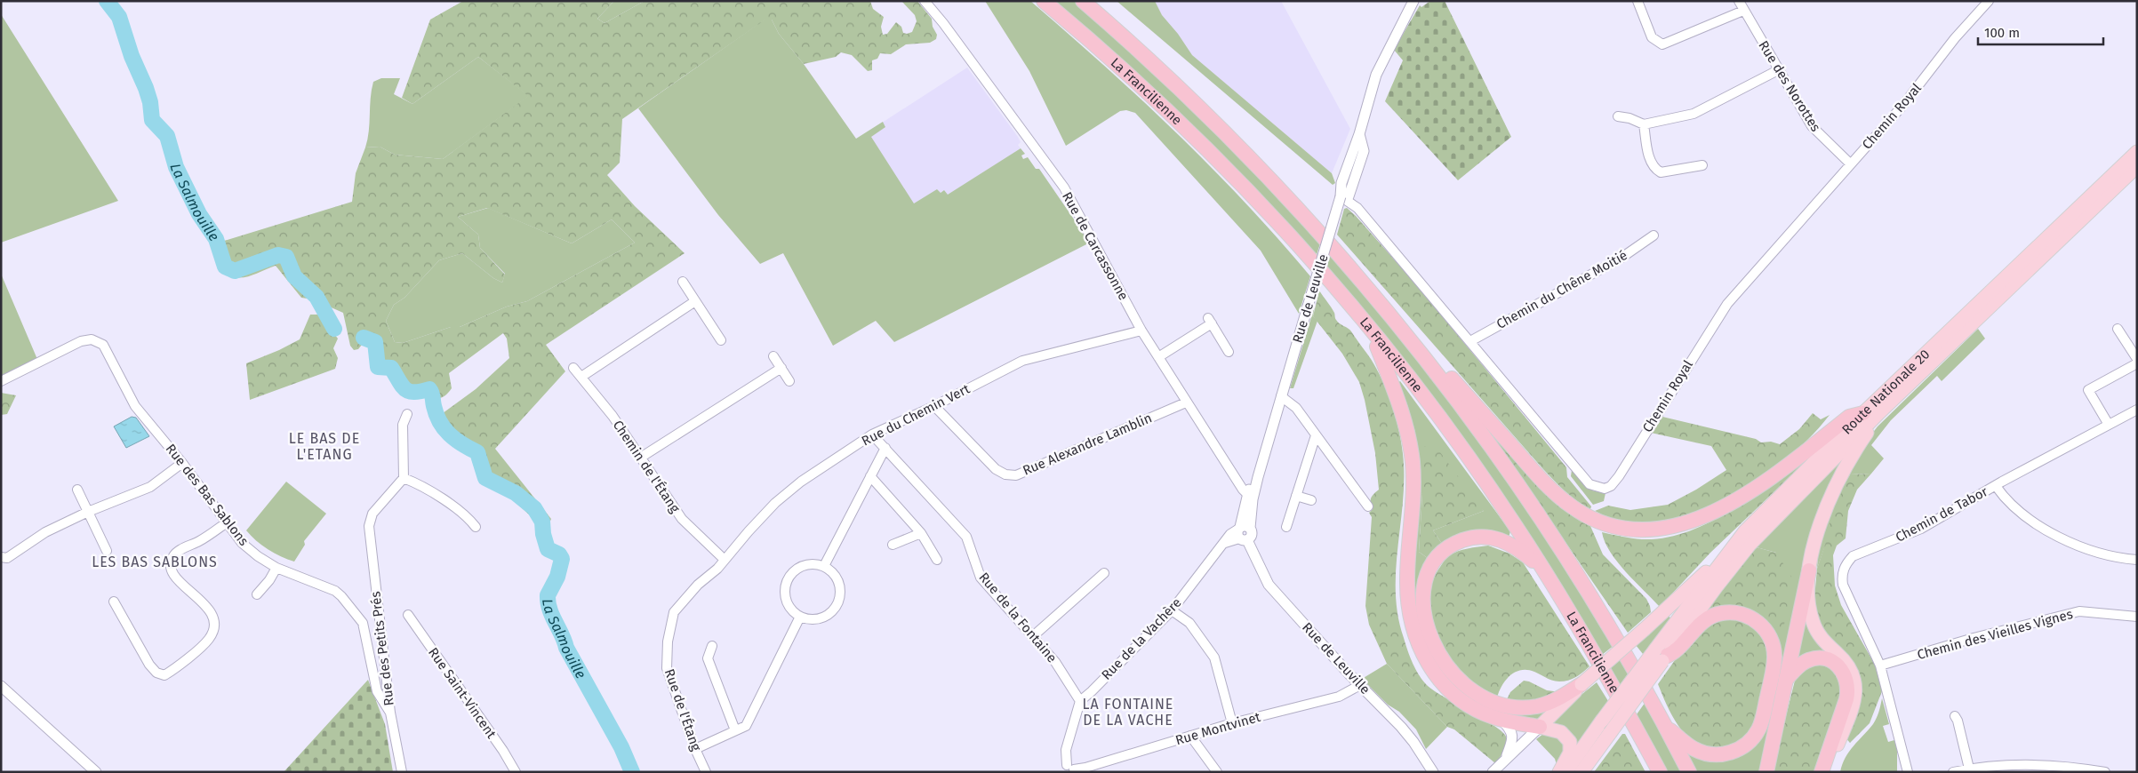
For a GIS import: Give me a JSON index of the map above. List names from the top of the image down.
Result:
{
  "streets": {
    "highway": ["La Francilienne"],
    "main road": ["Route Nationale 20"],
    "street": [
      "Rue des Norottes",
      "Chemin Royal",
      "Rue de Carcassonne",
      "Chemin du Chêne Moitié",
      "Rue de Leuville",
      "Rue du Chemin Vert",
      "Rue Alexandre Lamblin",
      "Chemin de l'Étang",
      "Rue des Bas Sablons",
      "Chemin de Tabor",
      "Rue de la Fontaine",
      "Chemin des Vieilles Vignes",
      "Rue de la Vachère",
      "Rue des Petits Prés",
      "Rue Saint-Vincent",
      "Rue de l'Étang",
      "Rue Montvinet"
    ]
  },
  "crossings": [
    ["Rue des Norottes", "Chemin Royal"],
    ["Chemin Royal", "Chemin du Chêne Moitié"],
    ["Chemin Royal", "Rue de Leuville"],
    ["Rue de Carcassonne", "Rue de Leuville"],
    ["Rue de Carcassonne", "Rue du Chemin Vert"],
    ["Rue de Carcassonne", "Rue Alexandre Lamblin"],
    ["Rue de Leuville", "Rue de la Vachère"],
    ["Rue de Leuville", "Rue Montvinet"],
    ["Rue du Chemin Vert", "Rue Alexandre Lamblin"],
    ["Rue du Chemin Vert", "Chemin de l'Étang"],
    ["Rue du Chemin Vert", "Rue de la Fontaine"],
    ["Rue du Chemin Vert", "Rue de l'Étang"],
    ["Chemin de l'Étang", "Rue de l'Étang"],
    ["Rue des Bas Sablons", "Rue des Petits Prés"],
    ["Chemin de Tabor", "Chemin des Vieilles Vignes"],
    ["Rue de la Fontaine", "Rue de la Vachère"]
  ],
  "districts": ["LE BAS DE L'ETANG", "LES BAS SABLONS", "LA FONTAINE DE LA VACHE"],
  "water": ["La Salmouille"],
  "scale_bar": "100 m"
}
